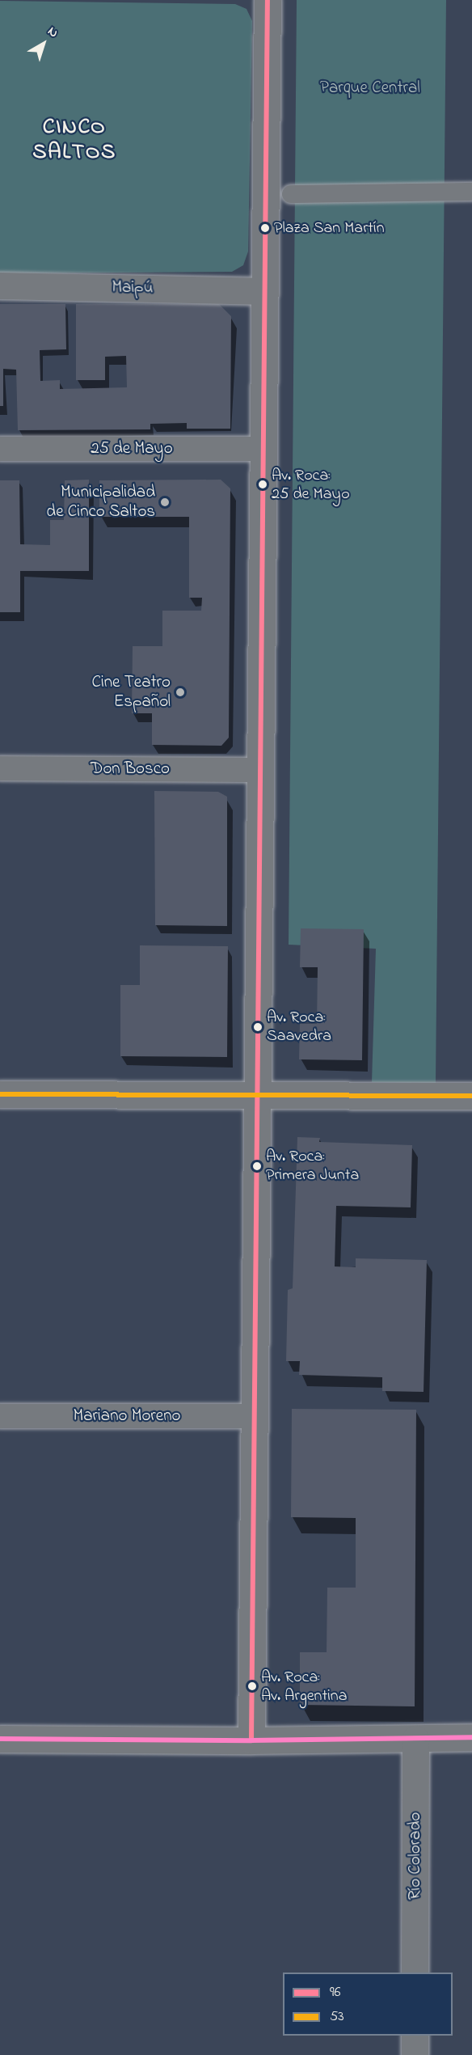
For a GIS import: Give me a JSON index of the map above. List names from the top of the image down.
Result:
{
  "streets": {
    "main road": ["Maipú", "Río Colorado"],
    "street": ["25 de Mayo", "Don Bosco", "Mariano Moreno"]
  },
  "districts": ["CINCO SALTOS"],
  "parks": ["Parque Central"],
  "places": [
    "Plaza San Martín",
    "Av. Roca: 25 de Mayo",
    "Municipalidad de Cinco Saltos",
    "Cine Teatro Español",
    "Av. Roca: Saavedra",
    "Av. Roca: Primera Junta",
    "Av. Roca: Av. Argentina"
  ],
  "lines": ["transit line 96", "transit line 53"],
  "legend": ["96", "53"],
  "north": "top right"
}
